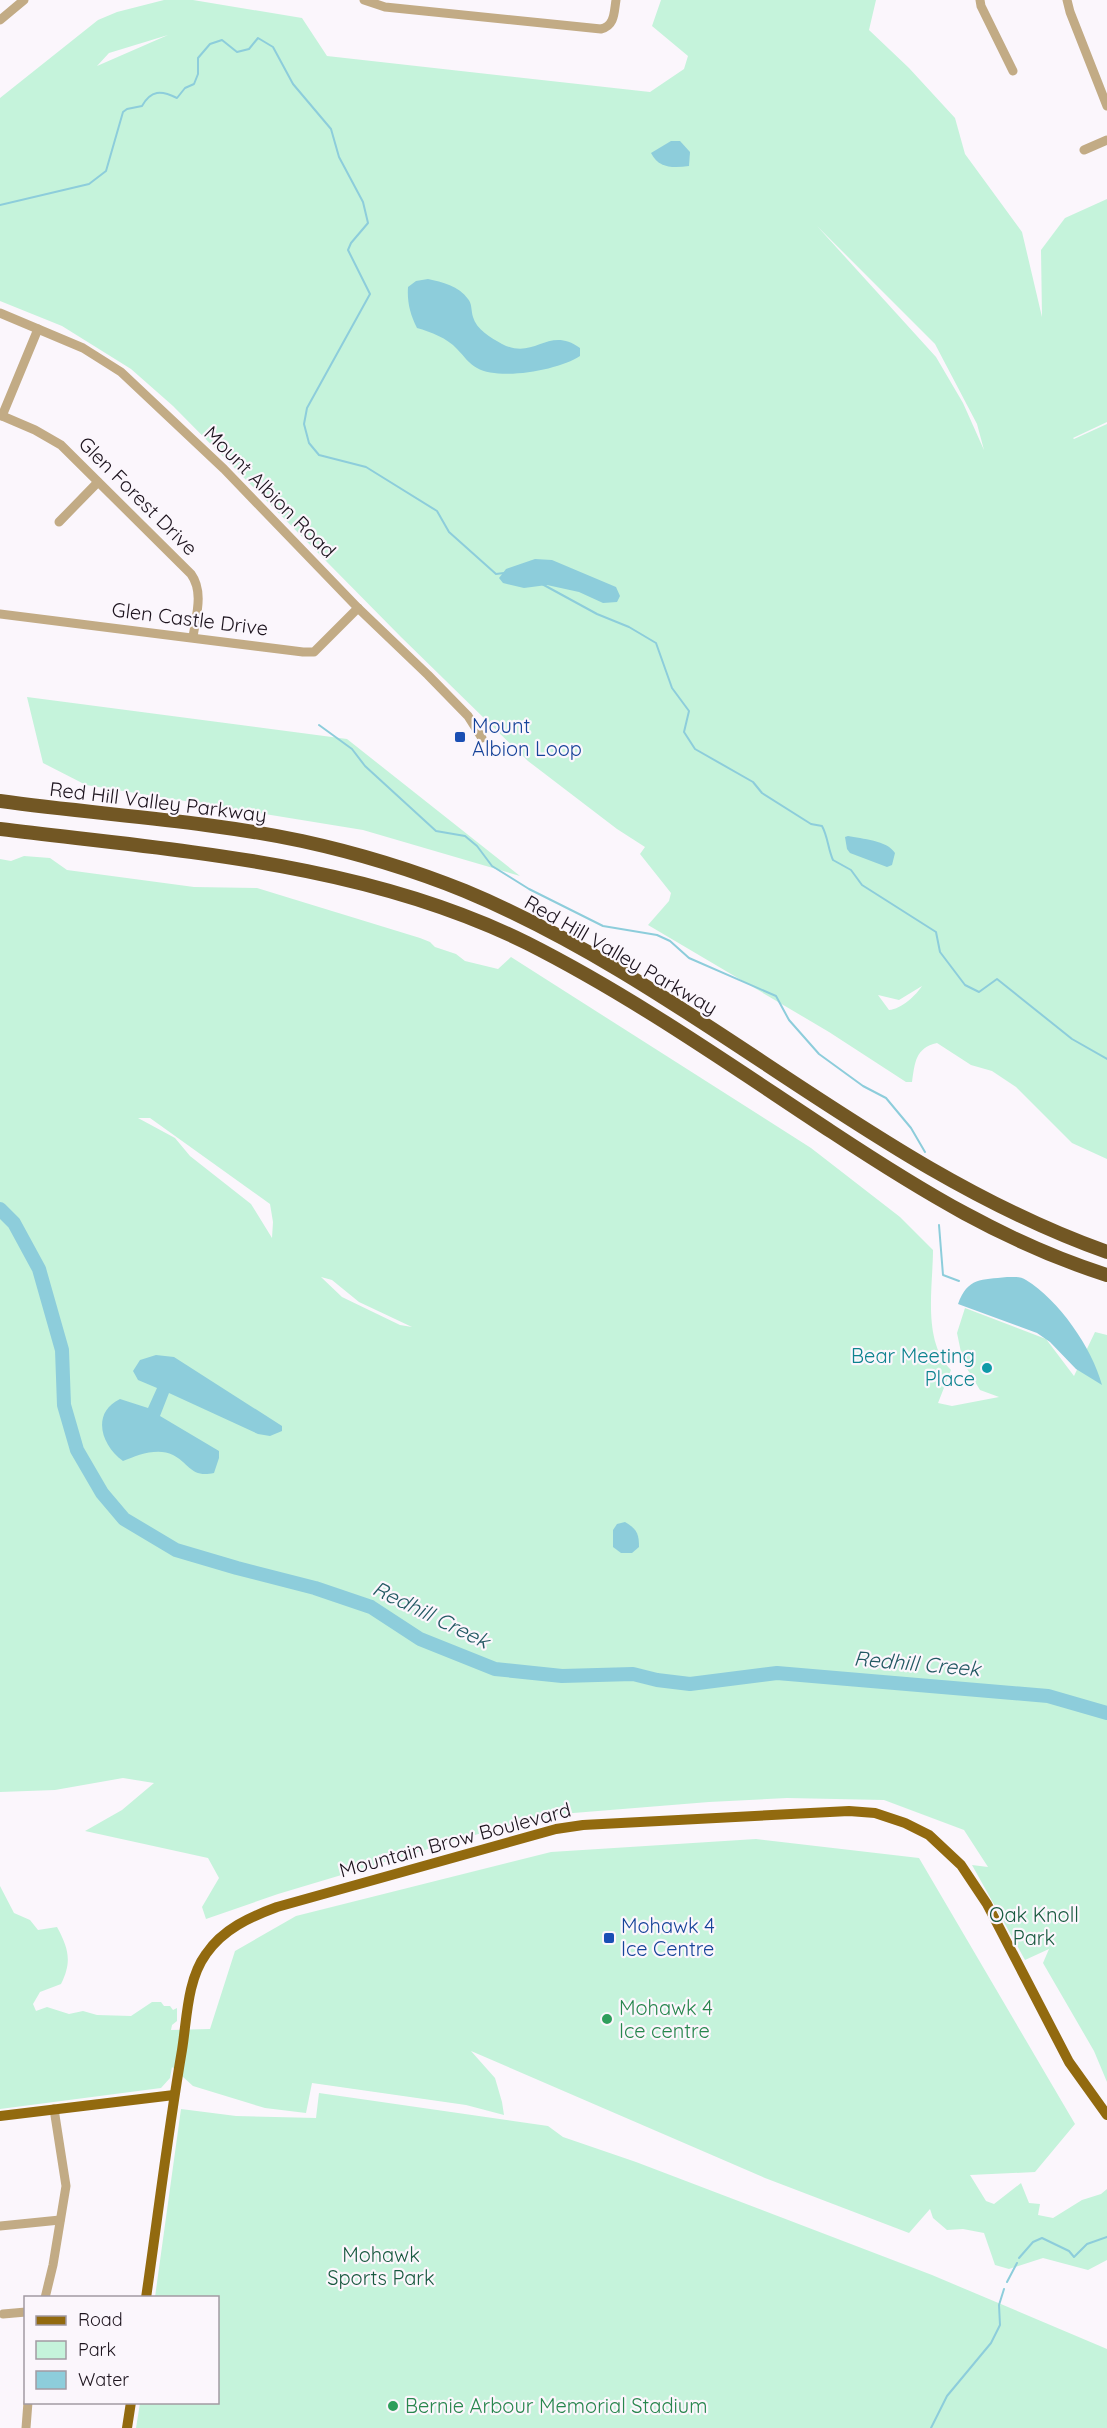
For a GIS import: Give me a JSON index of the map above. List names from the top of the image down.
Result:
{
  "streets": {
    "highway": ["Red Hill Valley Parkway"],
    "main road": ["Mountain Brow Boulevard"],
    "street": ["Mount Albion Road", "Glen Forest Drive", "Glen Castle Drive"]
  },
  "crossings": [
    ["Mount Albion Road", "Glen Castle Drive"],
    ["Glen Forest Drive", "Glen Castle Drive"]
  ],
  "water": ["Redhill Creek"],
  "parks": ["Oak Knoll Park", "Mohawk Sports Park"],
  "places": {
    "transit": ["Mount Albion Loop", "Mohawk 4 Ice Centre"],
    "other": ["Bear Meeting Place", "Mohawk 4 Ice centre", "Bernie Arbour Memorial Stadium"]
  },
  "legend": ["Road", "Park", "Water"]
}
